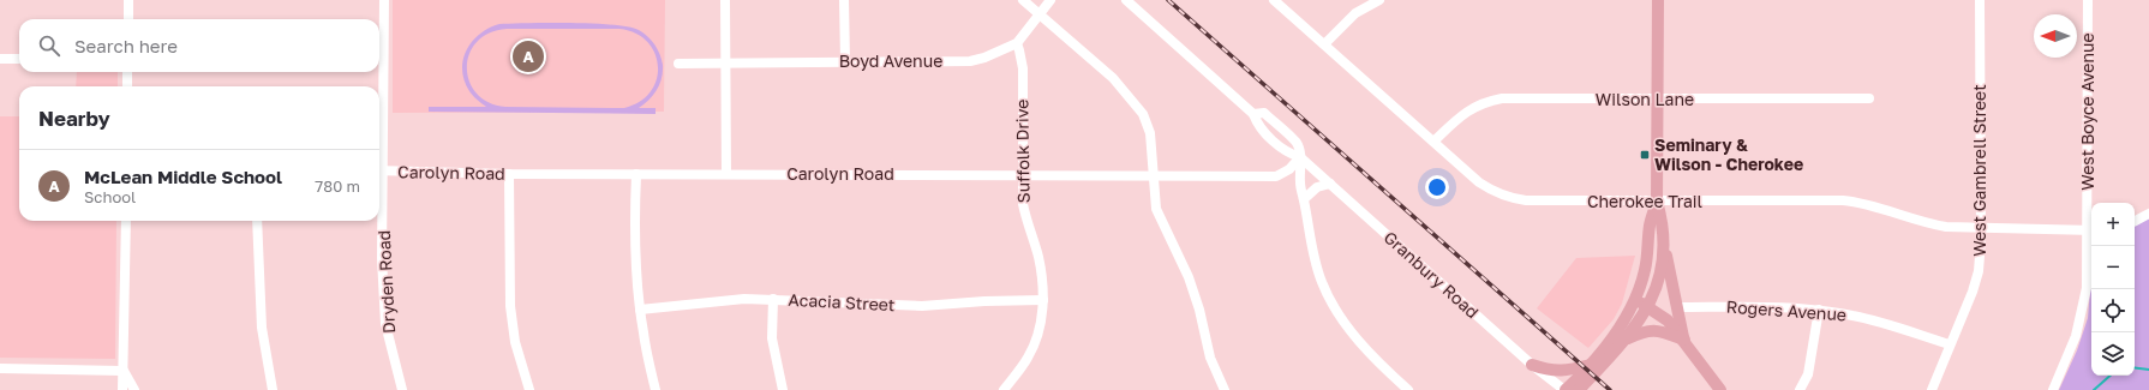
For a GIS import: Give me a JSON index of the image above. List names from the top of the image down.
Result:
{
  "streets": {
    "street": [
      "Boyd Avenue",
      "Wilson Lane",
      "West Boyce Avenue",
      "Suffolk Drive",
      "West Gambrell Street",
      "Carolyn Road",
      "Cherokee Trail",
      "Granbury Road",
      "Dryden Road",
      "Acacia Street",
      "Rogers Avenue"
    ]
  },
  "crossings": [
    ["Boyd Avenue", "Suffolk Drive"],
    ["Wilson Lane", "Cherokee Trail"],
    ["West Boyce Avenue", "Cherokee Trail"],
    ["Suffolk Drive", "Carolyn Road"],
    ["Suffolk Drive", "Acacia Street"],
    ["West Gambrell Street", "Cherokee Trail"],
    ["West Gambrell Street", "Rogers Avenue"],
    ["Carolyn Road", "Granbury Road"],
    ["Carolyn Road", "Dryden Road"]
  ],
  "places": {
    "transit": ["Seminary & Wilson - Cherokee"]
  },
  "north": "left",
  "page": {
    "search": "Search here",
    "pins": "A",
    "heading": "Nearby",
    "list": [
      {
        "mark": "A",
        "name": "McLean Middle School",
        "note": "School",
        "value": "780 m"
      }
    ],
    "map_buttons": ["+", "−"]
  }
}
